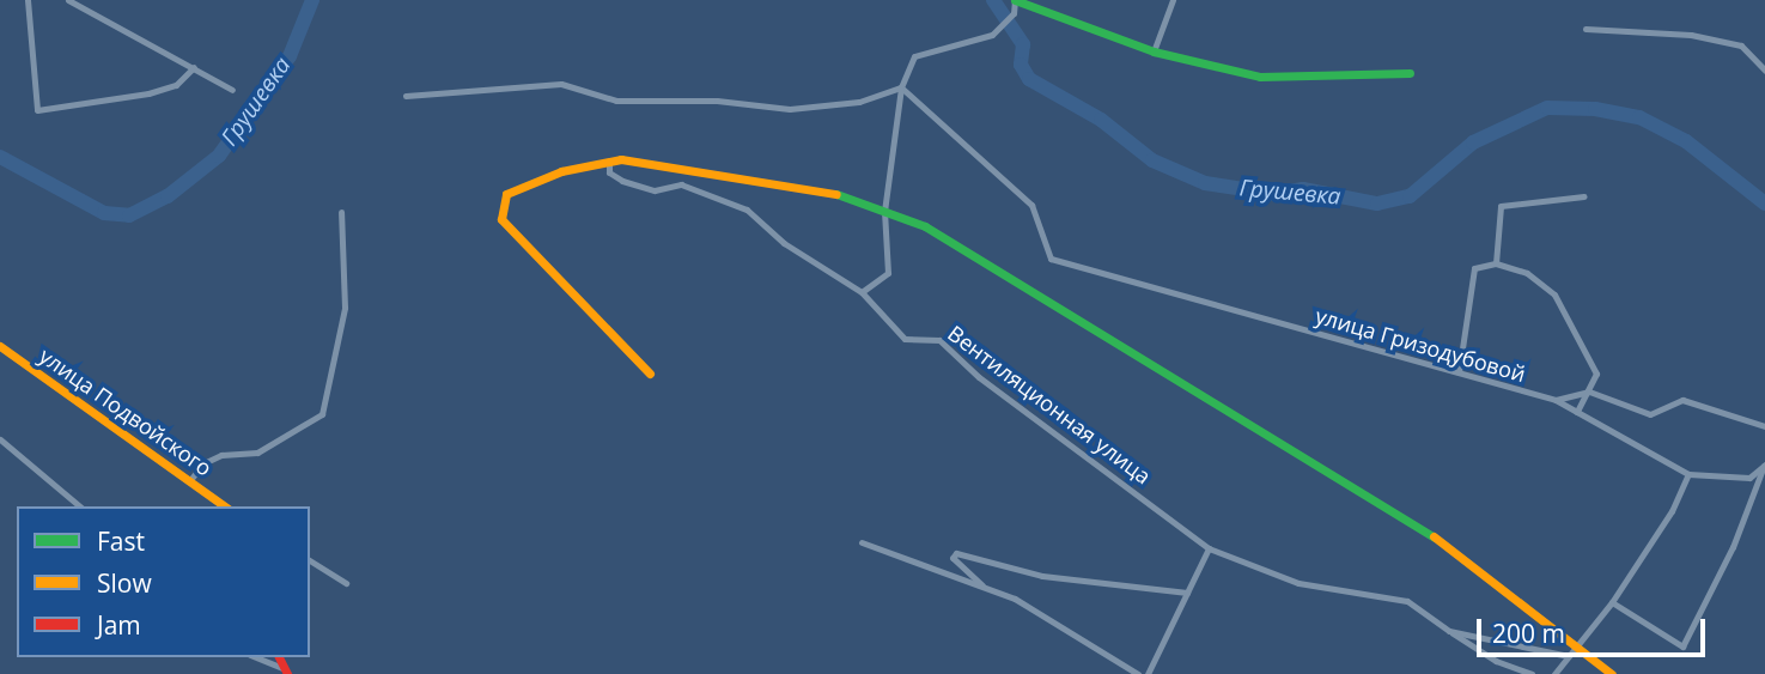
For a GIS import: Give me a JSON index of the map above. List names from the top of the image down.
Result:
{
  "streets": {
    "street": ["улица Гризодубовой", "Вентиляционная улица", "улица Подвойского"]
  },
  "water": ["Грушевка"],
  "legend": ["Fast", "Slow", "Jam"],
  "scale_bar": "200 m"
}
